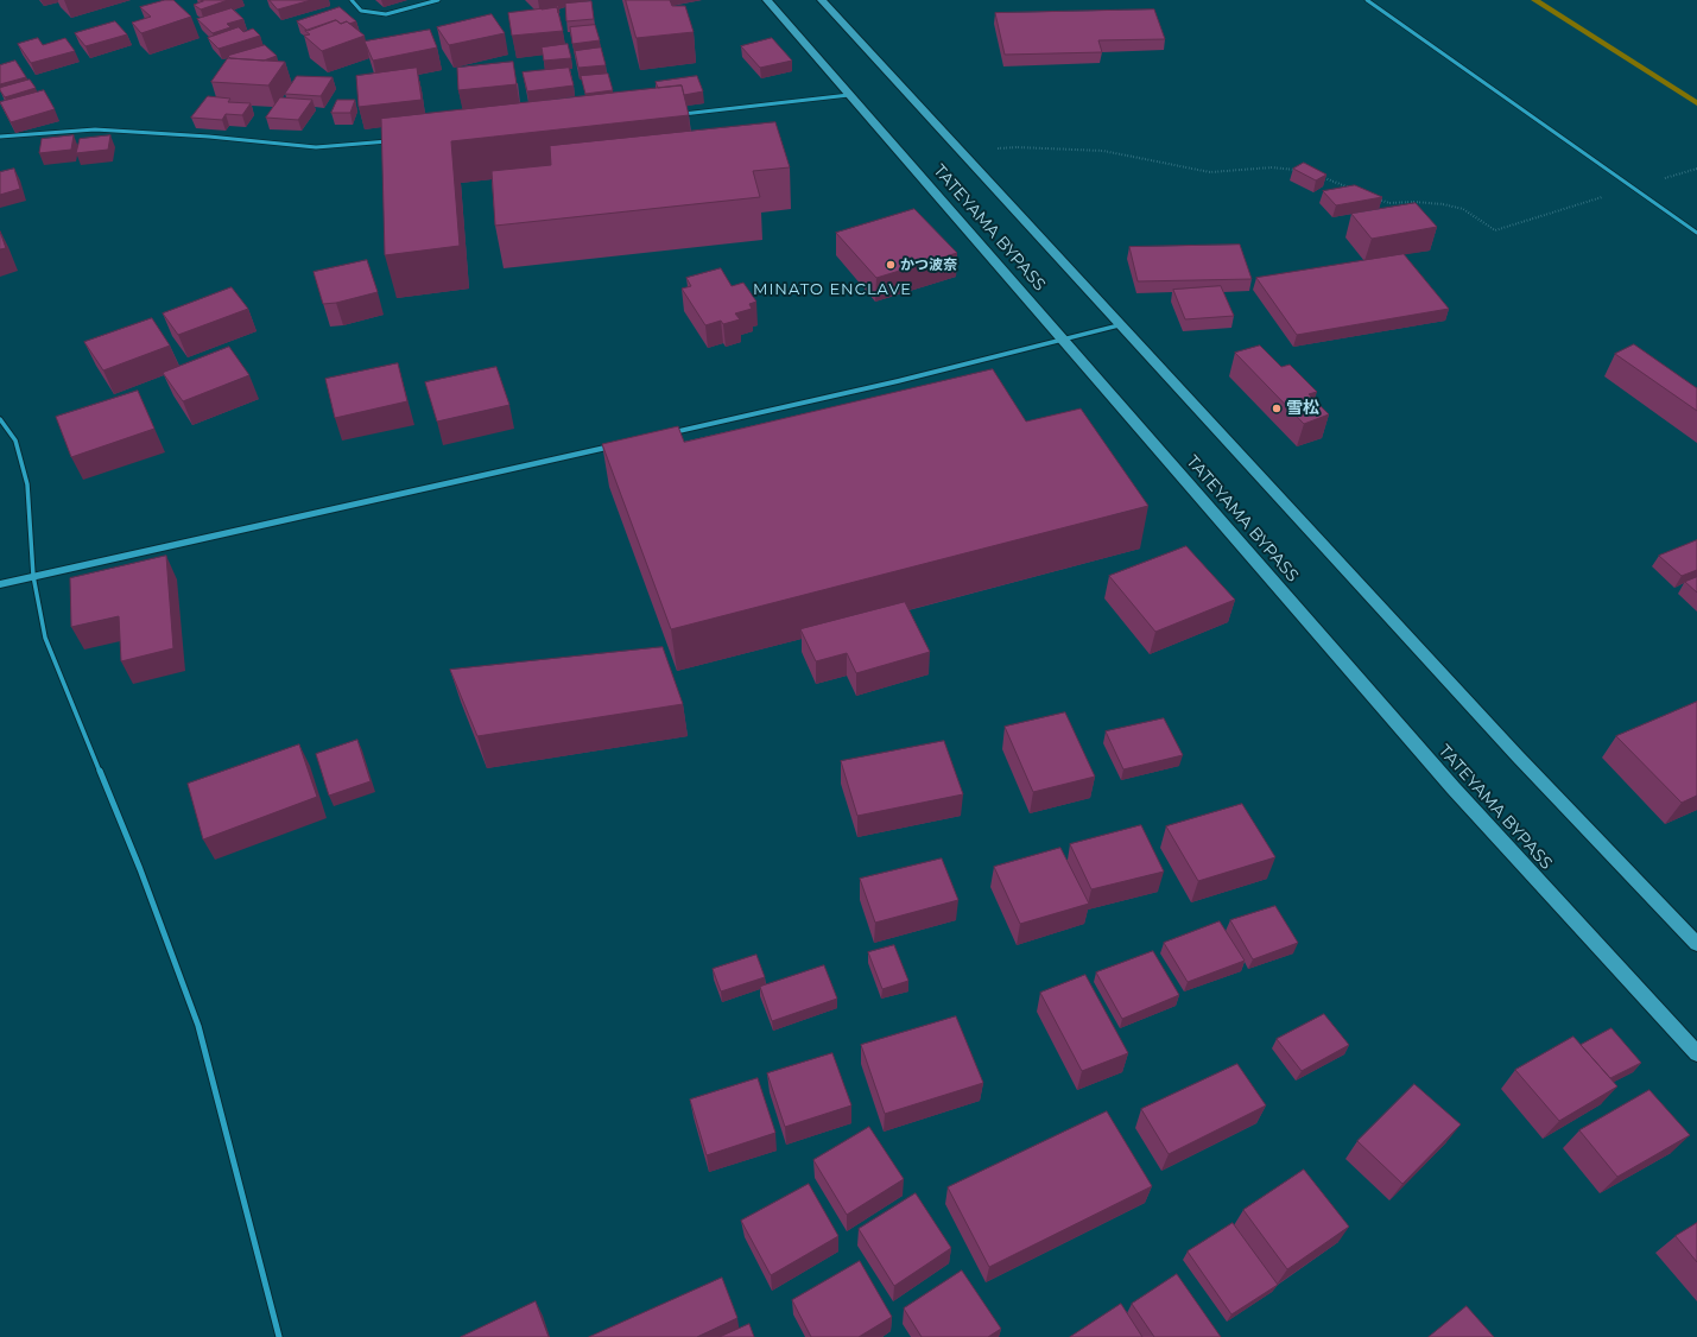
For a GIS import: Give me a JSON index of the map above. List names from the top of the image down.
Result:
{
  "streets": {
    "highway": ["TATEYAMA BYPASS"]
  },
  "districts": ["MINATO ENCLAVE"],
  "places": ["かつ波奈", "雪松"]
}
